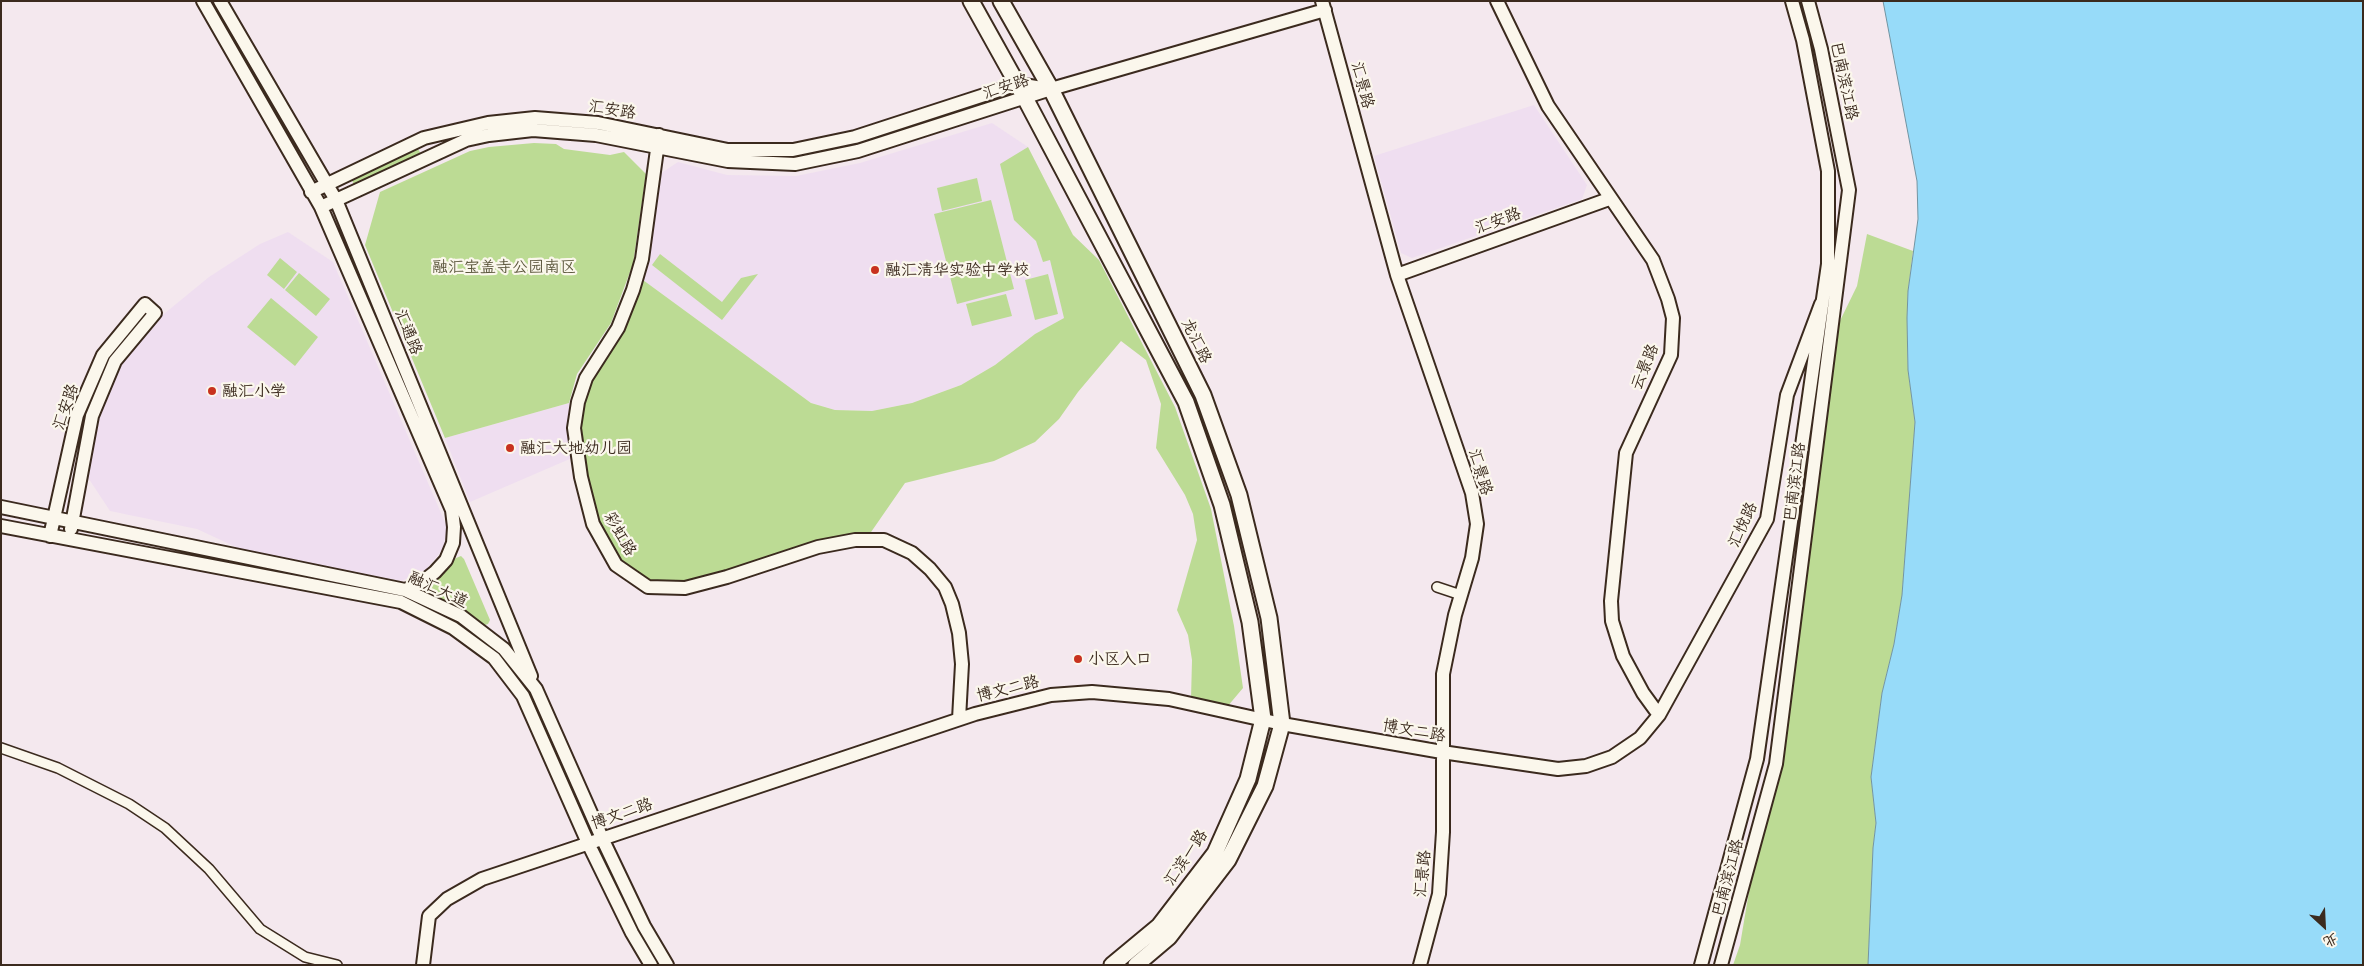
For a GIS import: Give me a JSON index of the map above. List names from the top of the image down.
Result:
{
  "streets": {
    "main road": ["龙汇路", "汇滨一路"],
    "street": [
      "巴南滨江路",
      "汇景路",
      "汇安路",
      "汇通路",
      "云景路",
      "汇悦路",
      "彩虹路",
      "融汇大道",
      "博文二路"
    ]
  },
  "crossings": [
    ["巴南滨江路", "汇悦路"],
    ["汇景路", "汇安路"],
    ["汇景路", "博文二路"],
    ["汇安路", "汇通路"],
    ["汇安路", "龙汇路"],
    ["汇安路", "云景路"],
    ["汇安路", "彩虹路"],
    ["汇安路", "融汇大道"],
    ["汇通路", "融汇大道"],
    ["龙汇路", "博文二路"],
    ["龙汇路", "汇滨一路"],
    ["云景路", "汇悦路"],
    ["云景路", "博文二路"],
    ["汇悦路", "博文二路"],
    ["彩虹路", "博文二路"],
    ["融汇大道", "博文二路"],
    ["博文二路", "汇滨一路"]
  ],
  "parks": ["融汇宝盖寺公园南区"],
  "places": [
    "融汇清华实验中学校",
    "融汇小学",
    "融汇大地幼儿园",
    "小区入口"
  ],
  "north": "bottom right"
}
